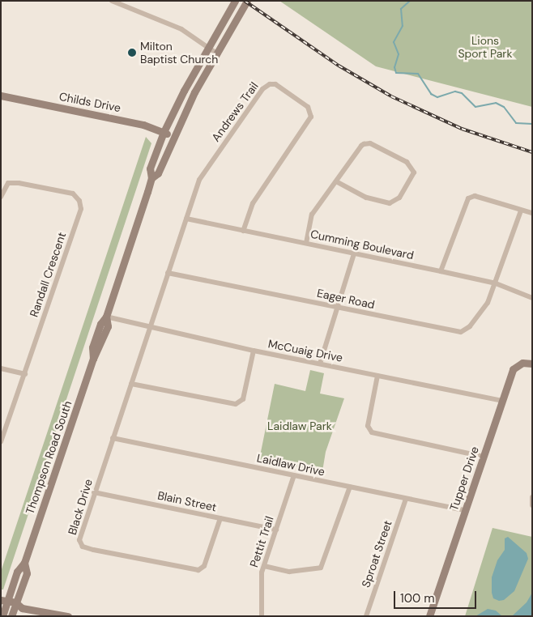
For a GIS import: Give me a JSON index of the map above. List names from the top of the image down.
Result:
{
  "streets": {
    "main road": ["Childs Drive", "Thompson Road South", "Tupper Drive"],
    "street": [
      "Andrews Trail",
      "Cumming Boulevard",
      "Randall Crescent",
      "Eager Road",
      "McCuaig Drive",
      "Laidlaw Drive",
      "Blain Street",
      "Black Drive",
      "Pettit Trail",
      "Sproat Street"
    ]
  },
  "crossings": [
    ["Childs Drive", "Thompson Road South"],
    ["Andrews Trail", "Cumming Boulevard"],
    ["Andrews Trail", "Eager Road"],
    ["Andrews Trail", "McCuaig Drive"],
    ["Andrews Trail", "Black Drive"],
    ["Cumming Boulevard", "Eager Road"],
    ["McCuaig Drive", "Thompson Road South"],
    ["McCuaig Drive", "Tupper Drive"],
    ["McCuaig Drive", "Black Drive"],
    ["Laidlaw Drive", "Tupper Drive"],
    ["Laidlaw Drive", "Black Drive"],
    ["Laidlaw Drive", "Pettit Trail"],
    ["Laidlaw Drive", "Sproat Street"],
    ["Blain Street", "Black Drive"],
    ["Blain Street", "Pettit Trail"]
  ],
  "parks": ["Lions Sport Park", "Laidlaw Park"],
  "places": ["Milton Baptist Church"],
  "scale_bar": "100 m"
}
